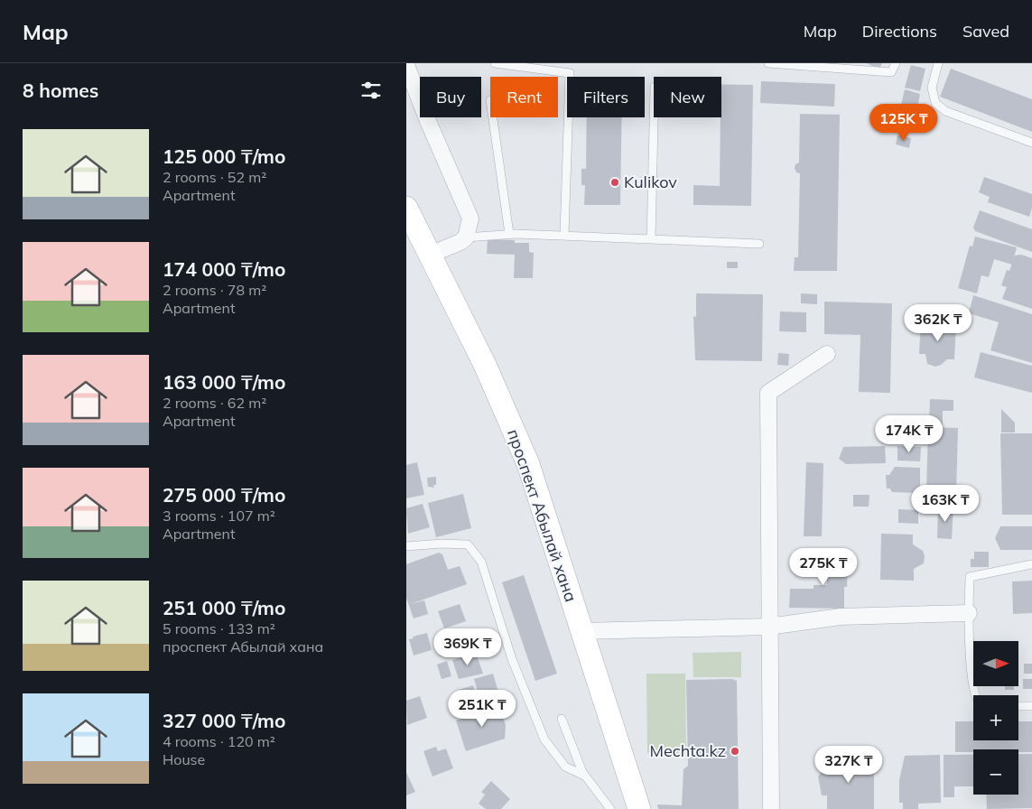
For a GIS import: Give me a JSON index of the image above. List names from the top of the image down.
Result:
{
  "streets": {
    "main road": ["проспект Абылай хана"]
  },
  "places": ["Kulikov", "Mechta.kz"],
  "north": "right",
  "page": {
    "header": "Map",
    "nav": ["Map", "Directions", "Saved"],
    "heading": "8 homes",
    "chip": [
      "Buy",
      "Rent",
      "Filters",
      "New"
    ],
    "price": [
      "125K ₸",
      "362K ₸",
      "174K ₸",
      "163K ₸",
      "275K ₸",
      "369K ₸",
      "251K ₸",
      "327K ₸"
    ],
    "list": [
      {
        "name": "125 000 ₸/mo",
        "note": "2 rooms · 52 m² · Apartment"
      },
      {
        "name": "174 000 ₸/mo",
        "note": "2 rooms · 78 m² · Apartment"
      },
      {
        "name": "163 000 ₸/mo",
        "note": "2 rooms · 62 m² · Apartment"
      },
      {
        "name": "275 000 ₸/mo",
        "note": "3 rooms · 107 m² · Apartment"
      },
      {
        "name": "251 000 ₸/mo",
        "note": "5 rooms · 133 m² · проспект Абылай хана"
      },
      {
        "name": "327 000 ₸/mo",
        "note": "4 rooms · 120 m² · House"
      }
    ],
    "map_buttons": ["+", "−"]
  }
}
